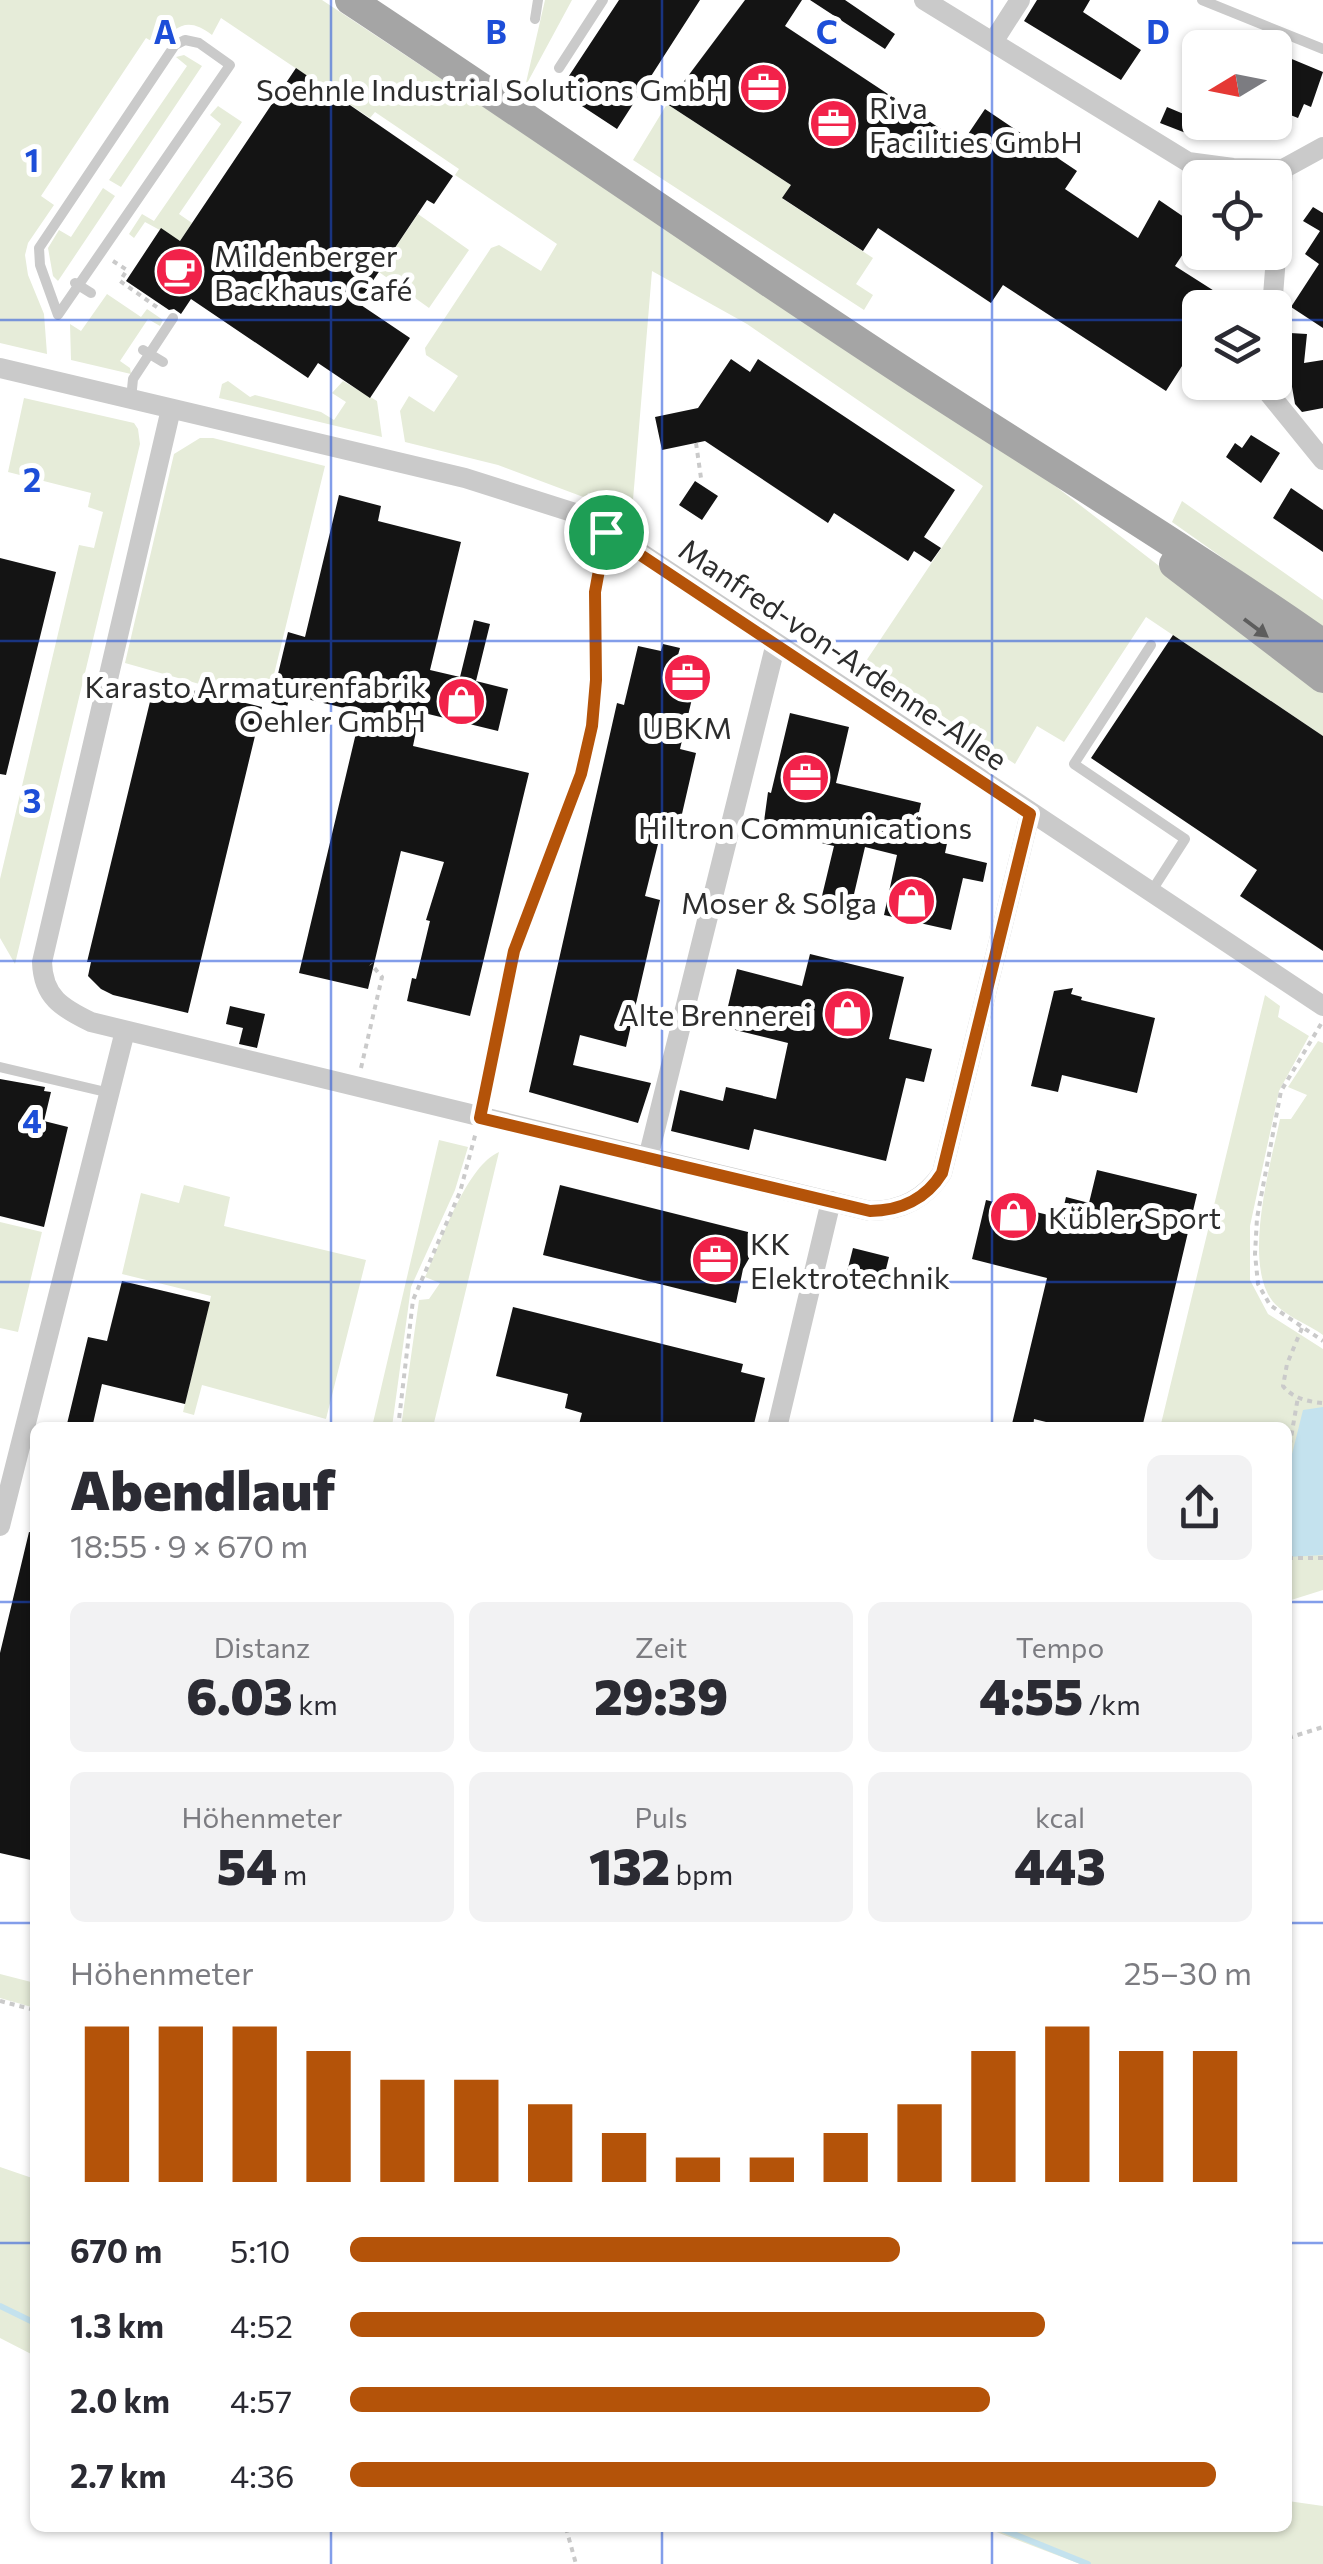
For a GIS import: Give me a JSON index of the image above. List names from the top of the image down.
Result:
{
  "streets": {
    "street": ["Manfred-von-Ardenne-Allee"]
  },
  "places": {
    "office": [
      "Soehnle Industrial Solutions GmbH",
      "Riva Facilities GmbH",
      "UBKM",
      "Hiltron Communications",
      "KK Elektrotechnik"
    ],
    "cafe": ["Mildenberger Backhaus Café"],
    "shop": [
      "Karasto Armaturenfabrik Oehler GmbH",
      "Moser & Solga",
      "Alte Brennerei",
      "Kübler Sport"
    ]
  },
  "north": "left",
  "page": {
    "heading": ["Abendlauf", "18:55 · 9 × 670 m"],
    "stats": [
      ["Distanz", "6.03 km"],
      ["Zeit", "29:39"],
      ["Tempo", "4:55 /km"],
      ["Höhenmeter", "54 m"],
      ["Puls", "132 bpm"],
      ["kcal", "443"]
    ],
    "chart": ["Höhenmeter", "25–30 m"],
    "list": [
      {
        "name": "670 m",
        "note": "5:10"
      },
      {
        "name": "1.3 km",
        "note": "4:52"
      },
      {
        "name": "2.0 km",
        "note": "4:57"
      },
      {
        "name": "2.7 km",
        "note": "4:36"
      }
    ]
  },
  "grid": {
    "columns": [
      "A",
      "B",
      "C",
      "D"
    ],
    "rows": [
      "1",
      "2",
      "3",
      "4"
    ]
  }
}
